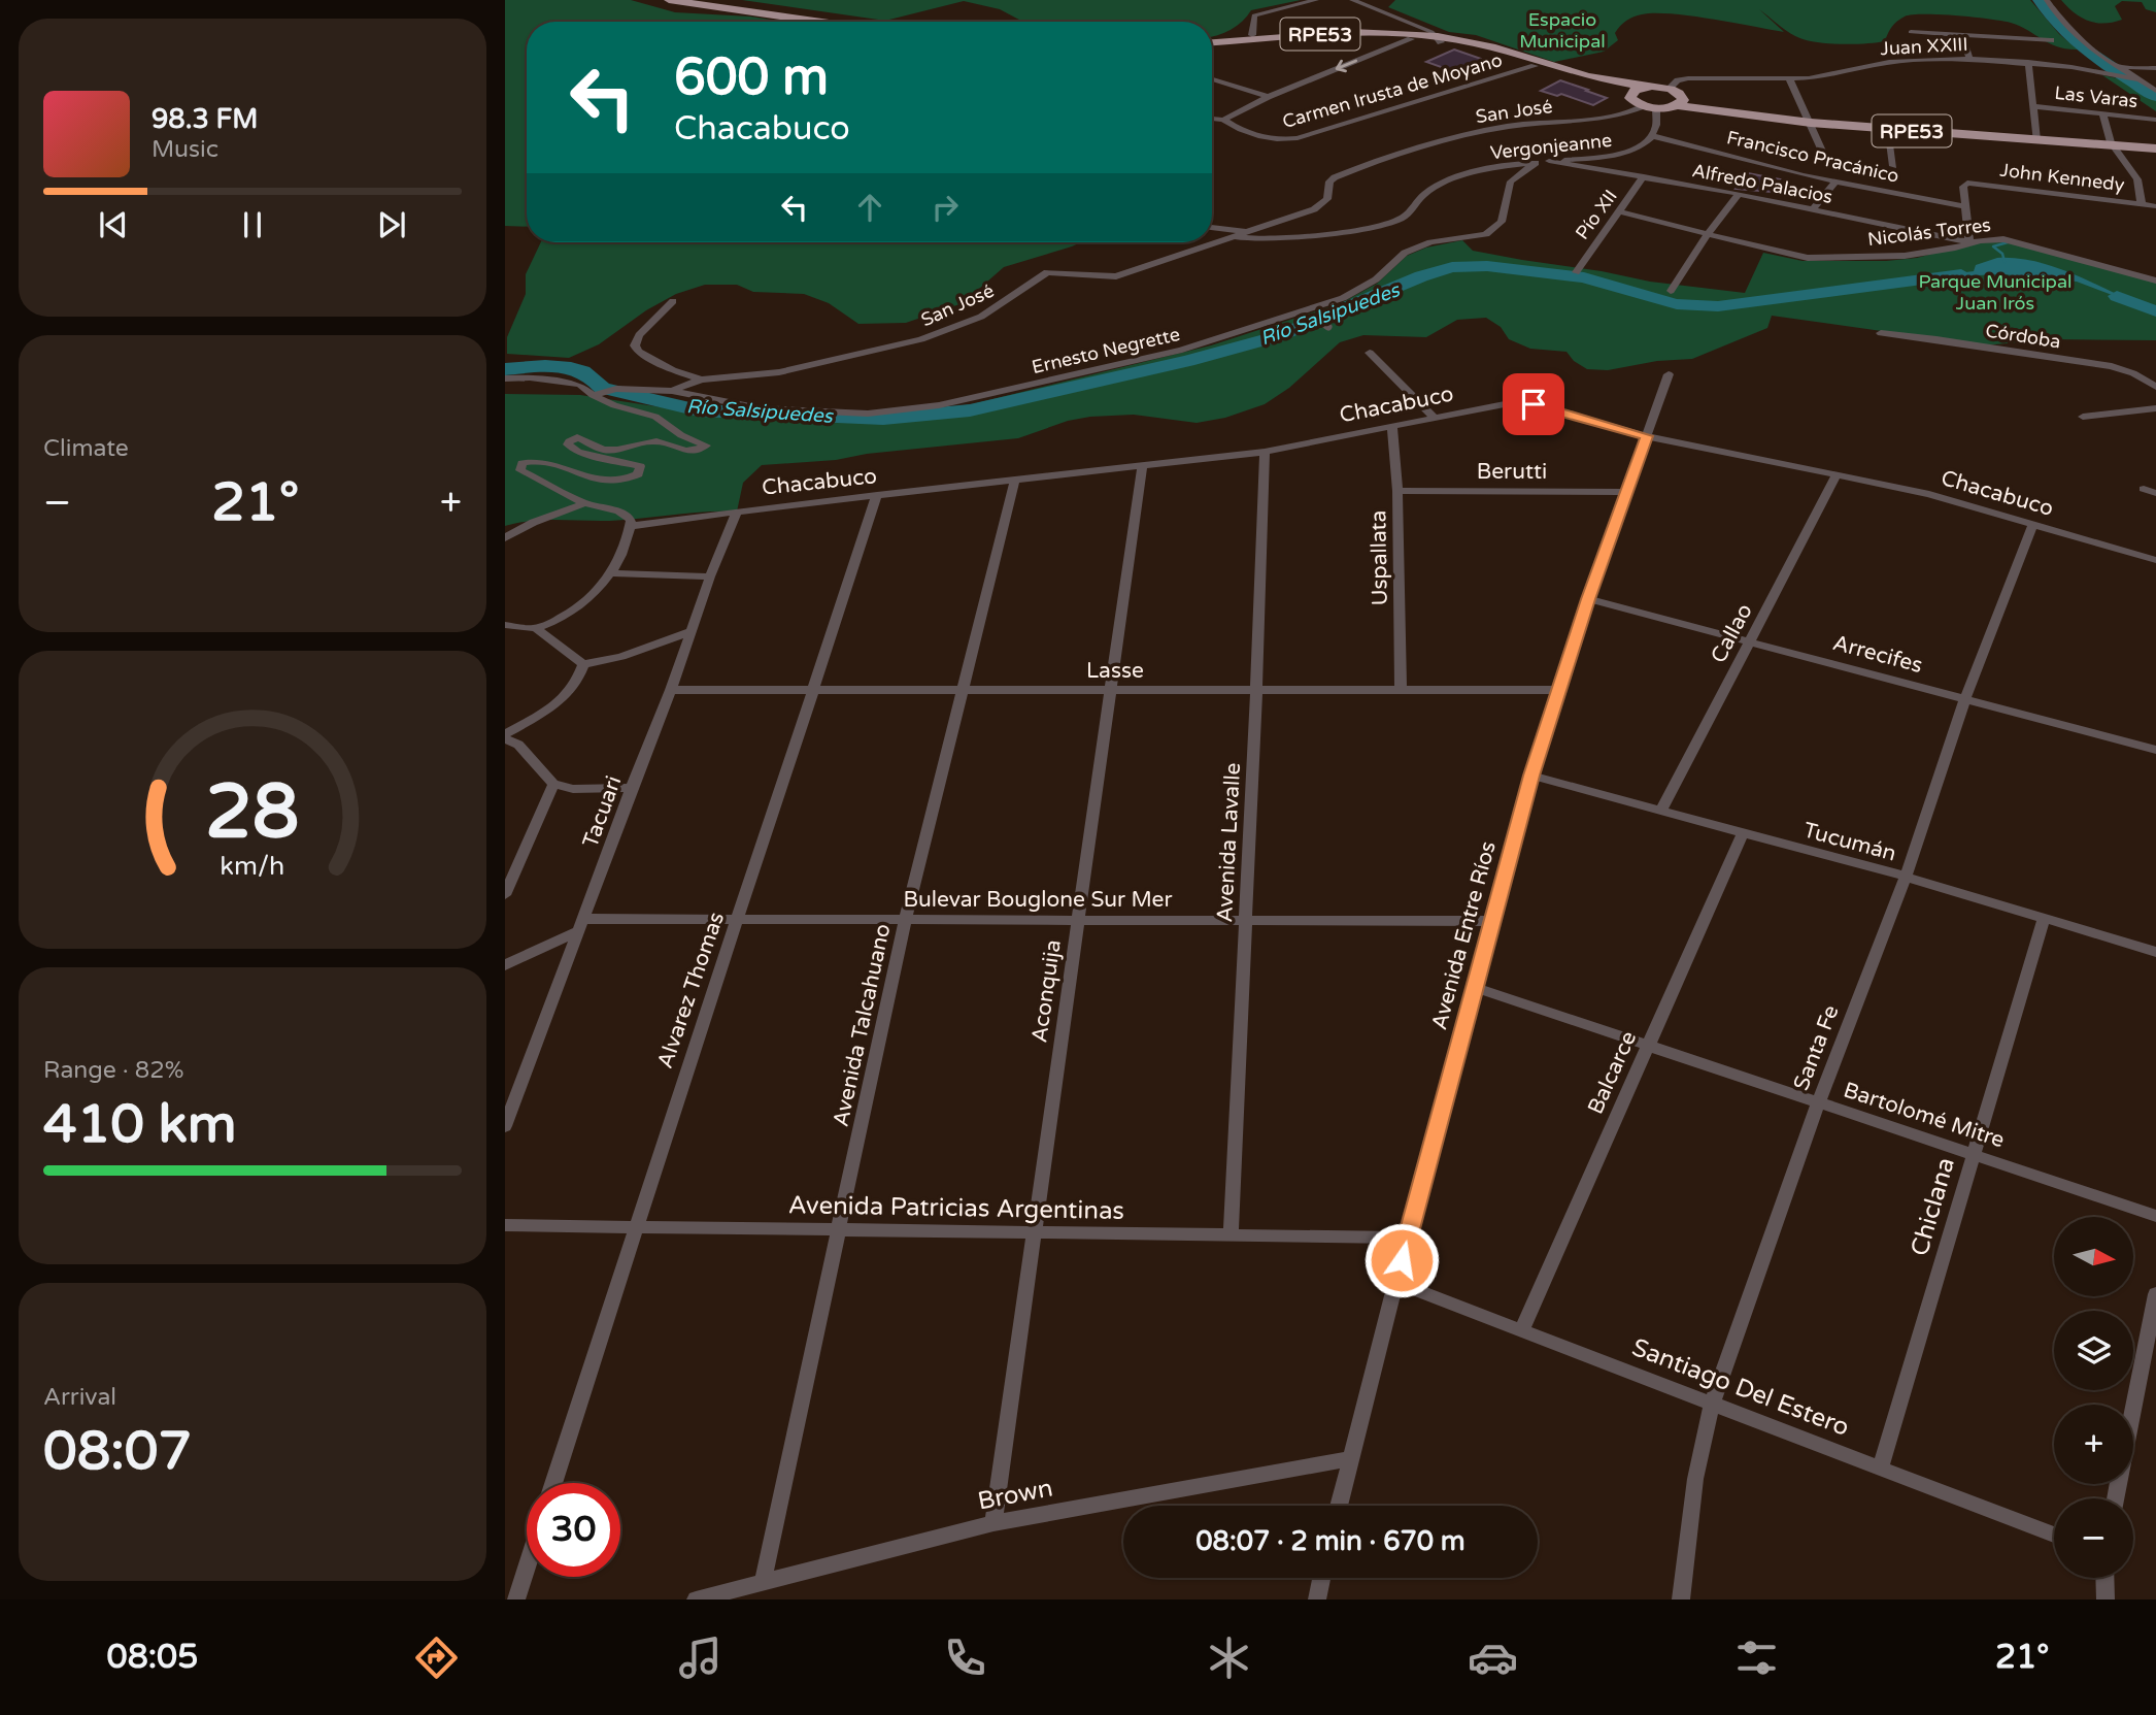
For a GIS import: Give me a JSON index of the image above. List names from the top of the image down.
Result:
{
  "streets": {
    "main road": ["RPE53"],
    "street": [
      "Juan XXIII",
      "Carmen Irusta de Moyano",
      "Las Varas",
      "San José",
      "Vergonjeanne",
      "Francisco Pracánico",
      "John Kennedy",
      "Alfredo Palacios",
      "Pío XII",
      "Nicolás Torres",
      "Córdoba",
      "Ernesto Negrette",
      "Chacabuco",
      "Berutti",
      "Uspallata",
      "Callao",
      "Arrecifes",
      "Lasse",
      "Tacuari",
      "Tucumán",
      "Avenida Lavalle",
      "Bulevar Bouglone Sur Mer",
      "Avenida Entre Ríos",
      "Alvarez Thomas",
      "Aconquija",
      "Avenida Talcahuano",
      "Santa Fe",
      "Balcarce",
      "Bartolomé Mitre",
      "Chiclana",
      "Avenida Patricias Argentinas",
      "Santiago Del Estero",
      "Brown"
    ]
  },
  "crossings": [
    ["RPE53", "Juan XXIII"],
    ["RPE53", "Carmen Irusta de Moyano"],
    ["RPE53", "San José"],
    ["San José", "Vergonjeanne"],
    ["San José", "Ernesto Negrette"],
    ["Vergonjeanne", "Francisco Pracánico"],
    ["Vergonjeanne", "Alfredo Palacios"],
    ["Vergonjeanne", "Ernesto Negrette"],
    ["Francisco Pracánico", "John Kennedy"],
    ["Alfredo Palacios", "Pío XII"],
    ["Alfredo Palacios", "Nicolás Torres"],
    ["Pío XII", "Nicolás Torres"],
    ["Chacabuco", "Uspallata"],
    ["Chacabuco", "Callao"],
    ["Chacabuco", "Tacuari"],
    ["Chacabuco", "Avenida Lavalle"],
    ["Chacabuco", "Avenida Entre Ríos"],
    ["Chacabuco", "Alvarez Thomas"],
    ["Chacabuco", "Aconquija"],
    ["Chacabuco", "Avenida Talcahuano"],
    ["Chacabuco", "Santa Fe"],
    ["Berutti", "Uspallata"],
    ["Berutti", "Avenida Entre Ríos"],
    ["Uspallata", "Lasse"],
    ["Callao", "Arrecifes"],
    ["Callao", "Tucumán"],
    ["Arrecifes", "Avenida Entre Ríos"],
    ["Arrecifes", "Santa Fe"],
    ["Lasse", "Tacuari"],
    ["Lasse", "Avenida Lavalle"],
    ["Lasse", "Avenida Entre Ríos"],
    ["Lasse", "Alvarez Thomas"],
    ["Lasse", "Aconquija"],
    ["Lasse", "Avenida Talcahuano"],
    ["Tacuari", "Bulevar Bouglone Sur Mer"],
    ["Tucumán", "Avenida Entre Ríos"],
    ["Tucumán", "Santa Fe"],
    ["Tucumán", "Balcarce"],
    ["Tucumán", "Chiclana"],
    ["Avenida Lavalle", "Bulevar Bouglone Sur Mer"],
    ["Avenida Lavalle", "Avenida Patricias Argentinas"],
    ["Bulevar Bouglone Sur Mer", "Avenida Entre Ríos"],
    ["Bulevar Bouglone Sur Mer", "Alvarez Thomas"],
    ["Bulevar Bouglone Sur Mer", "Aconquija"],
    ["Bulevar Bouglone Sur Mer", "Avenida Talcahuano"],
    ["Avenida Entre Ríos", "Bartolomé Mitre"],
    ["Avenida Entre Ríos", "Avenida Patricias Argentinas"],
    ["Avenida Entre Ríos", "Santiago Del Estero"],
    ["Avenida Entre Ríos", "Brown"],
    ["Alvarez Thomas", "Avenida Patricias Argentinas"],
    ["Aconquija", "Avenida Patricias Argentinas"],
    ["Aconquija", "Brown"],
    ["Avenida Talcahuano", "Avenida Patricias Argentinas"],
    ["Avenida Talcahuano", "Brown"],
    ["Santa Fe", "Bartolomé Mitre"],
    ["Santa Fe", "Santiago Del Estero"],
    ["Balcarce", "Bartolomé Mitre"],
    ["Balcarce", "Santiago Del Estero"],
    ["Bartolomé Mitre", "Chiclana"],
    ["Chiclana", "Santiago Del Estero"]
  ],
  "water": ["Río Salsipuedes"],
  "parks": ["Espacio Municipal", "Parque Municipal Juan Irós"],
  "north": "right",
  "page": {
    "turn": ["600 m", "Chacabuco"],
    "song": ["98.3 FM", "Music"],
    "tile": [
      "Climate",
      ["Range · 82%", "410 km"],
      ["Arrival", "08:07"]
    ],
    "heat": ["−", "21°", "+"],
    "map_buttons": ["+", "−"],
    "limit": "30",
    "trip": "08:07 · 2 min · 670 m",
    "tabs": ["08:05", "21°"],
    "gauge": ["28", "km/h"]
  }
}
